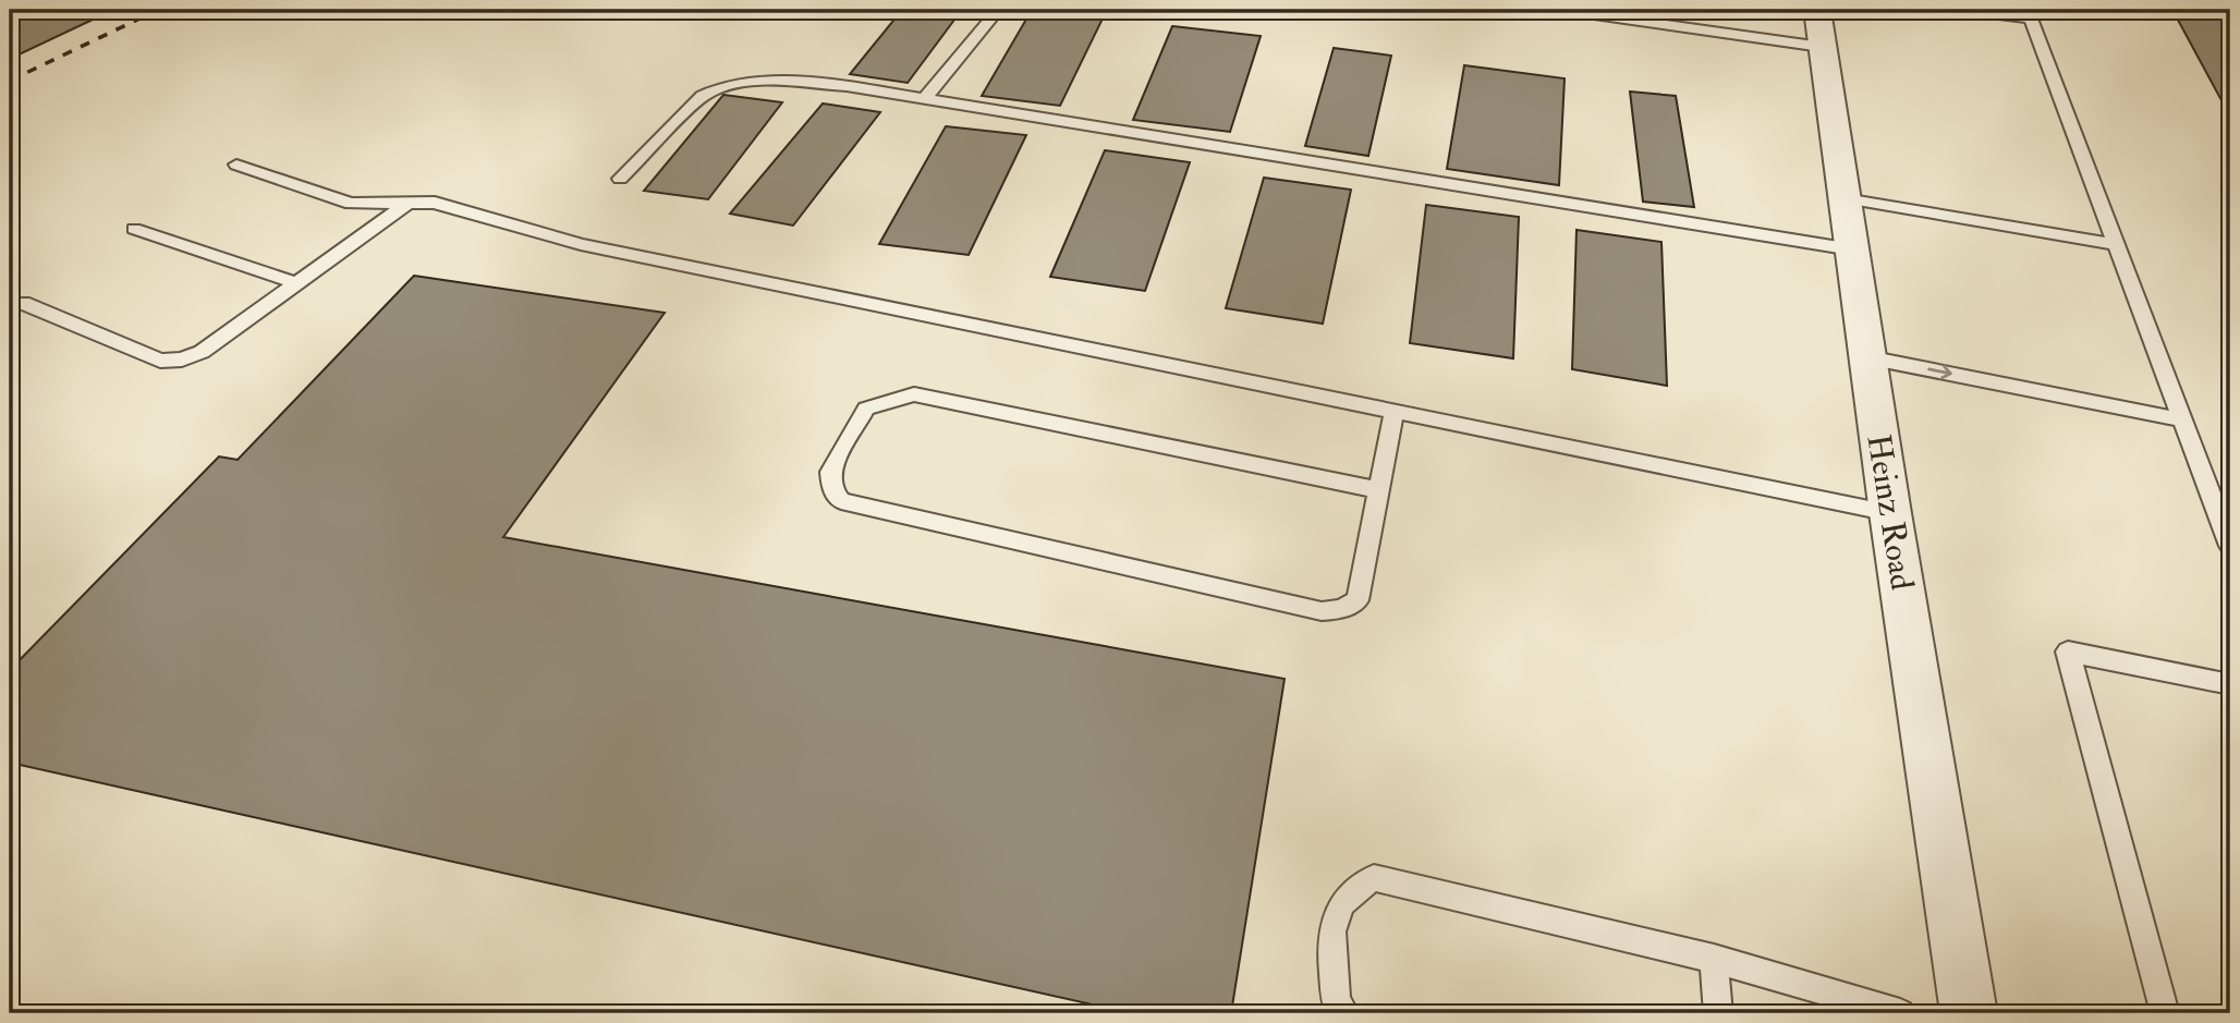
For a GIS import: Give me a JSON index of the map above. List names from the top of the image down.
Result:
{
  "streets": {
    "street": ["Heinz Road"]
  }
}
